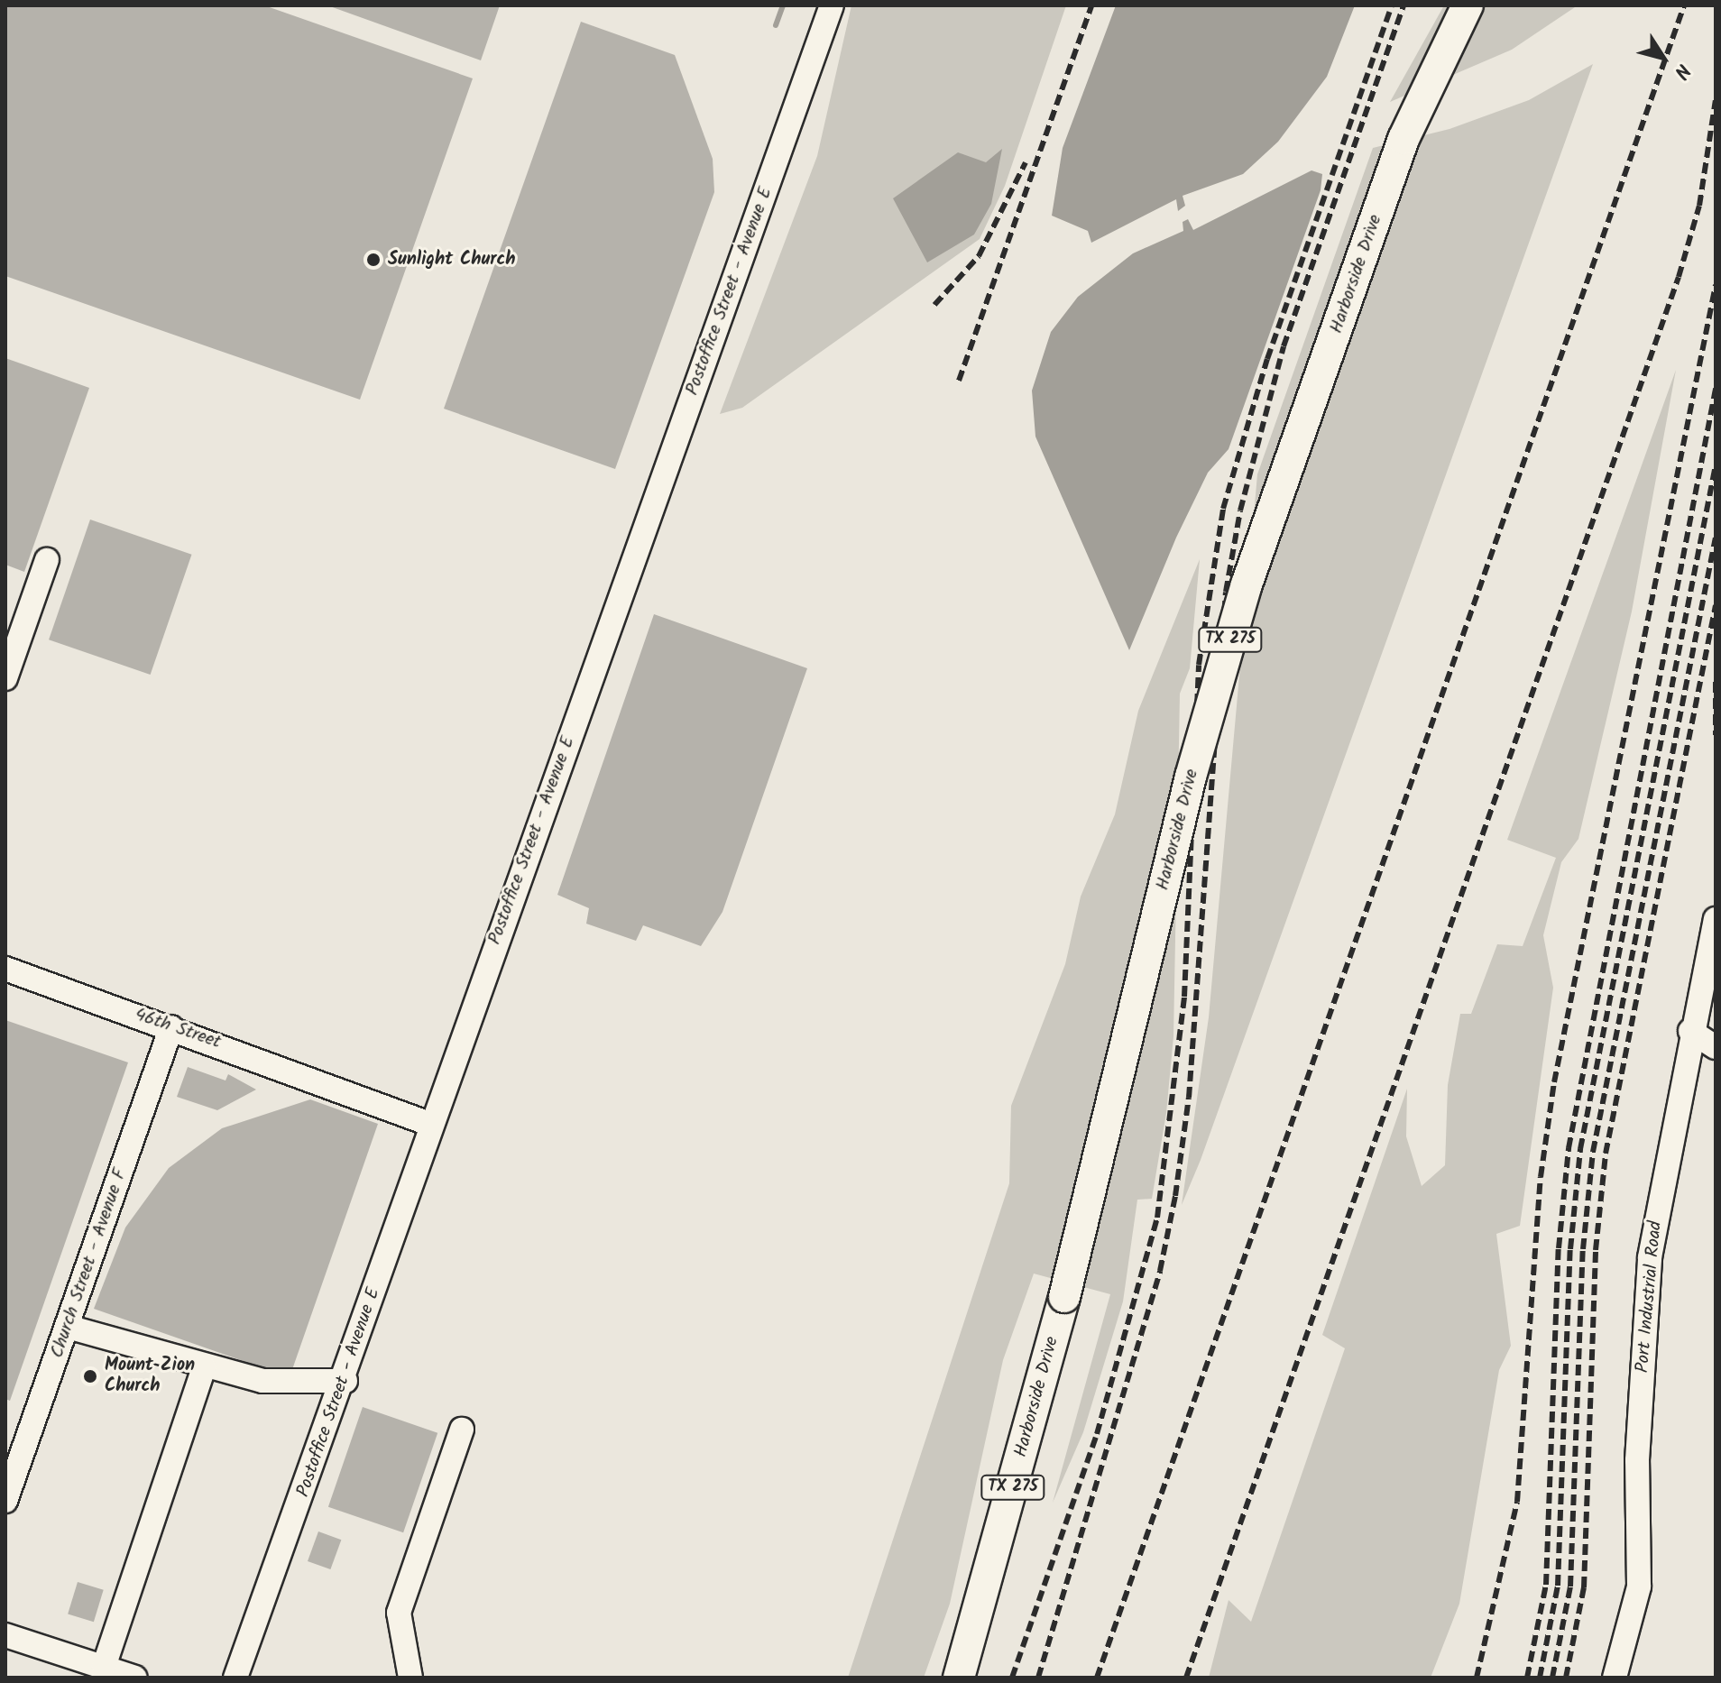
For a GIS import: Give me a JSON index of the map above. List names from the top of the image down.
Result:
{
  "streets": {
    "main road": ["Harborside Drive", "TX 275"],
    "street": [
      "Postoffice Street - Avenue E",
      "46th Street",
      "Church Street - Avenue F",
      "Port Industrial Road"
    ]
  },
  "crossings": [
    ["Postoffice Street - Avenue E", "46th Street"],
    ["46th Street", "Church Street - Avenue F"]
  ],
  "places": ["Sunlight Church", "Mount Zion Church"],
  "north": "bottom right"
}
